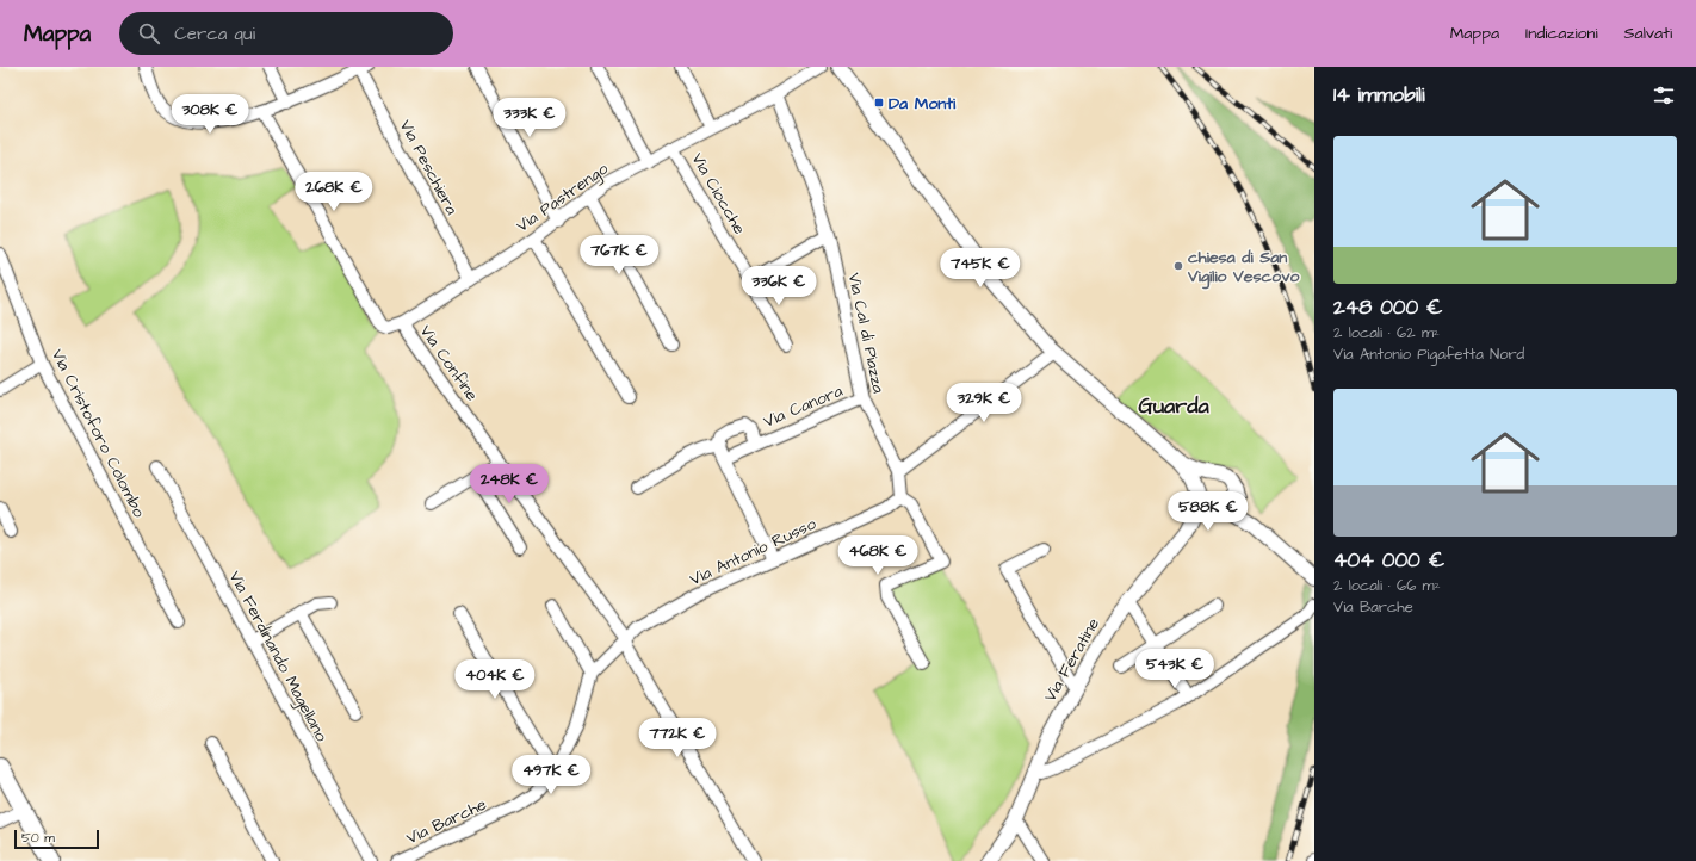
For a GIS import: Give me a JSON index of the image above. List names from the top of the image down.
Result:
{
  "streets": {
    "street": [
      "Via Peschiera",
      "Via Ciocche",
      "Via Pastrengo",
      "Via Cal di Piazza",
      "Via Confine",
      "Via Canora",
      "Via Cristoforo Colombo",
      "Via Antonio Russo",
      "Via Ferdinando Magellano",
      "Via Feratine",
      "Via Barche"
    ]
  },
  "crossings": [
    ["Via Peschiera", "Via Pastrengo"],
    ["Via Ciocche", "Via Pastrengo"],
    ["Via Pastrengo", "Via Cal di Piazza"],
    ["Via Pastrengo", "Via Confine"],
    ["Via Cal di Piazza", "Via Canora"],
    ["Via Cal di Piazza", "Via Antonio Russo"],
    ["Via Confine", "Via Antonio Russo"]
  ],
  "districts": ["Guarda"],
  "places": {
    "transit": ["Da Monti"],
    "other": ["chiesa di San Vigilio Vescovo"]
  },
  "scale_bar": "50 m",
  "page": {
    "header": "Mappa",
    "search": "Cerca qui",
    "nav": ["Mappa", "Indicazioni", "Salvati"],
    "heading": "14 immobili",
    "price": [
      "308K €",
      "333K €",
      "268K €",
      "767K €",
      "745K €",
      "336K €",
      "329K €",
      "248K €",
      "588K €",
      "468K €",
      "543K €",
      "404K €",
      "772K €",
      "497K €"
    ],
    "list": [
      {
        "name": "248 000 €",
        "note": "2 locali · 62 m² · Via Antonio Pigafetta Nord"
      },
      {
        "name": "404 000 €",
        "note": "2 locali · 66 m² · Via Barche"
      }
    ],
    "scale": "50 m"
  }
}
